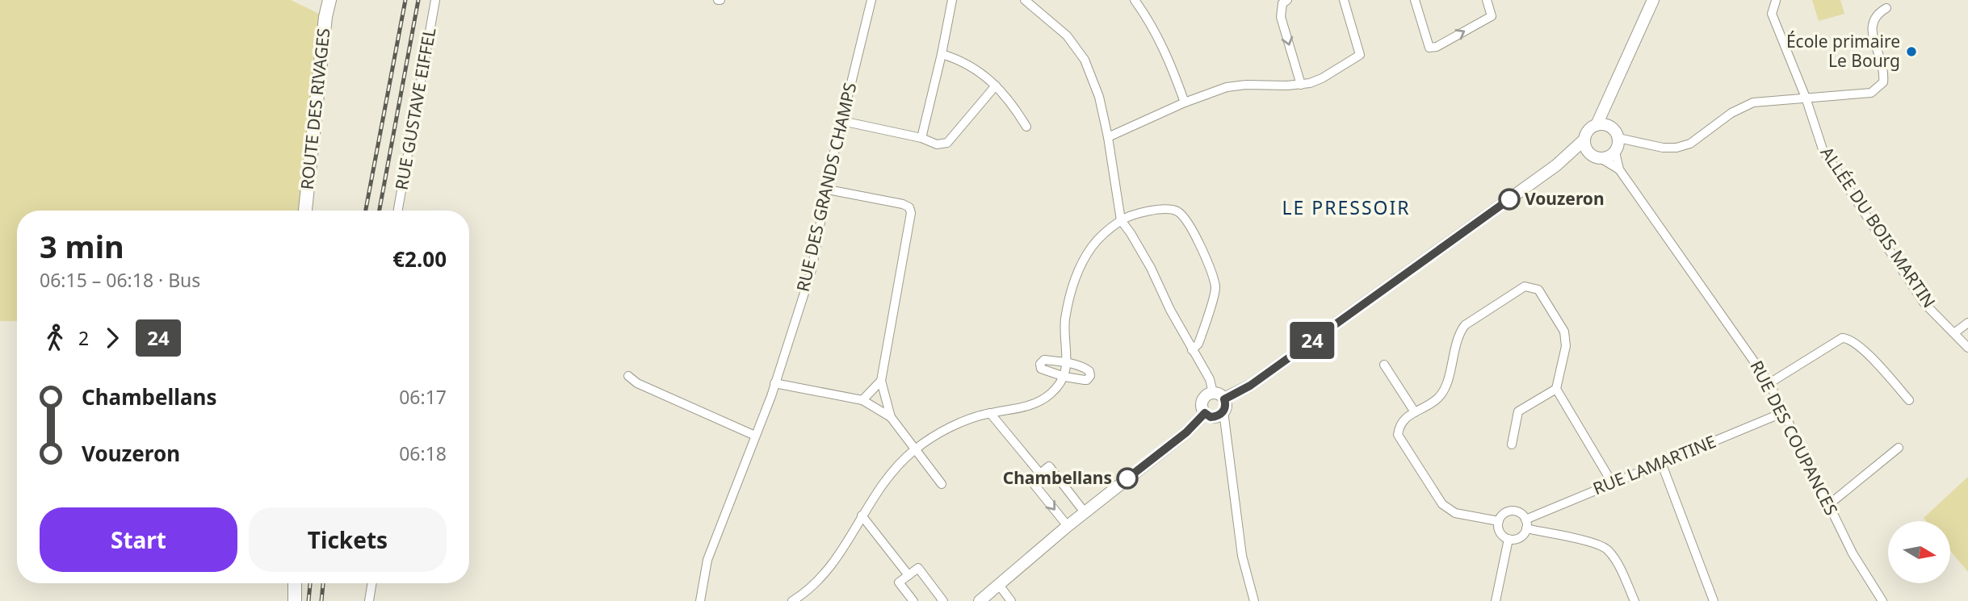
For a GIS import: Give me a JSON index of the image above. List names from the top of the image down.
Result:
{
  "streets": {
    "main road": ["ROUTE DES RIVAGES"],
    "street": [
      "RUE GUSTAVE EIFFEL",
      "RUE DES GRANDS CHAMPS",
      "ALLÉE DU BOIS MARTIN",
      "RUE DES COUPANCES",
      "RUE LAMARTINE"
    ]
  },
  "crossings": [
    ["RUE DES COUPANCES", "RUE LAMARTINE"]
  ],
  "districts": ["LE PRESSOIR"],
  "places": ["École primaire Le Bourg", "Vouzeron", "Chambellans"],
  "lines": ["bus line 24"],
  "north": "right",
  "page": {
    "on_map": "24",
    "heading": ["3 min", "06:15 – 06:18 · Bus", "€2.00"],
    "legs": ["2", "24"],
    "list": [
      {
        "name": "Chambellans",
        "value": "06:17"
      },
      {
        "name": "Vouzeron",
        "value": "06:18"
      }
    ],
    "buttons": ["Start", "Tickets"]
  }
}
